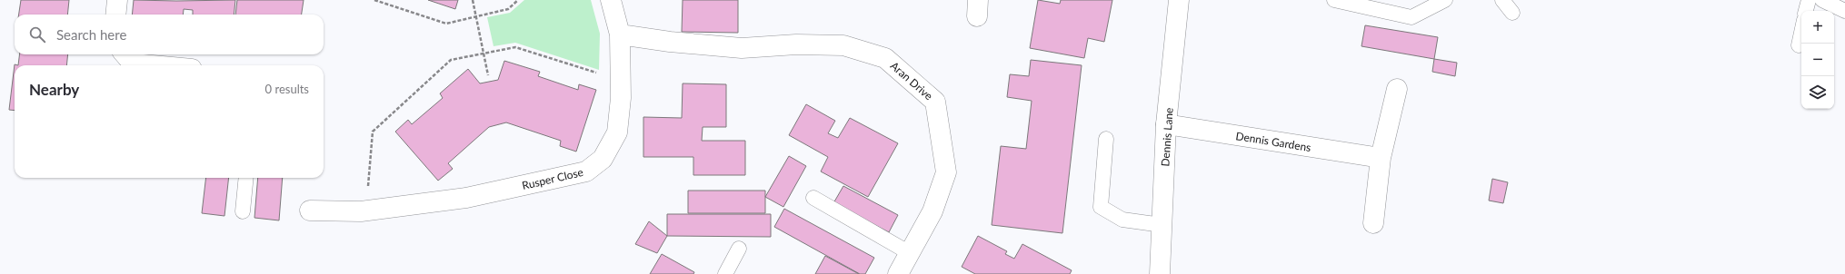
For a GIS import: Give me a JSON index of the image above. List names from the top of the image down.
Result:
{
  "streets": {
    "street": [
      "Aran Drive",
      "Dennis Lane",
      "Dennis Gardens",
      "Rusper Close"
    ]
  },
  "crossings": [
    ["Aran Drive", "Rusper Close"],
    ["Dennis Lane", "Dennis Gardens"]
  ],
  "page": {
    "map_buttons": ["+", "−"],
    "search": "Search here",
    "heading": ["Nearby", "0 results"]
  }
}
